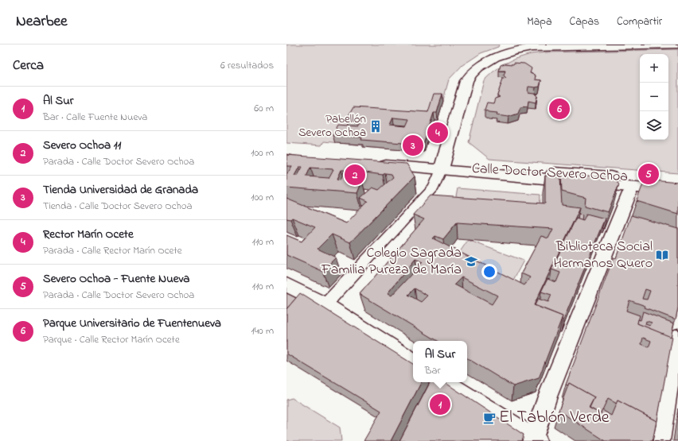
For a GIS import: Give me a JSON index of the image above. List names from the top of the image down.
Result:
{
  "streets": {
    "main road": ["Calle Doctor Severo Ochoa"]
  },
  "places": {
    "building": ["Pabellón Severo Ochoa"],
    "library": ["Biblioteca Social Hermanos Quero"],
    "school or university": ["Colegio Sagrada Familia Pureza de María"],
    "cafe": ["El Tablón Verde"]
  },
  "page": {
    "header": "Nearbee",
    "nav": ["Mapa", "Capas", "Compartir"],
    "heading": ["Cerca", "6 resultados"],
    "map_buttons": ["+", "−"],
    "list": [
      {
        "mark": "1",
        "name": "Al Sur",
        "note": "Bar · Calle Fuente Nueva",
        "value": "60 m"
      },
      {
        "mark": "2",
        "name": "Severo Ochoa 11",
        "note": "Parada · Calle Doctor Severo Ochoa",
        "value": "100 m"
      },
      {
        "mark": "3",
        "name": "Tienda Universidad de Granada",
        "note": "Tienda · Calle Doctor Severo Ochoa",
        "value": "100 m"
      },
      {
        "mark": "4",
        "name": "Rector Marín Ocete",
        "note": "Parada · Calle Rector Marín Ocete",
        "value": "110 m"
      },
      {
        "mark": "5",
        "name": "Severo Ochoa - Fuente Nueva",
        "note": "Parada · Calle Doctor Severo Ochoa",
        "value": "110 m"
      },
      {
        "mark": "6",
        "name": "Parque Universitario de Fuentenueva",
        "note": "Parque · Calle Rector Marín Ocete",
        "value": "140 m"
      }
    ],
    "pins": [
      "6",
      "4",
      "3",
      "5",
      "2",
      "1"
    ],
    "popup": ["Al Sur", "Bar"]
  }
}
